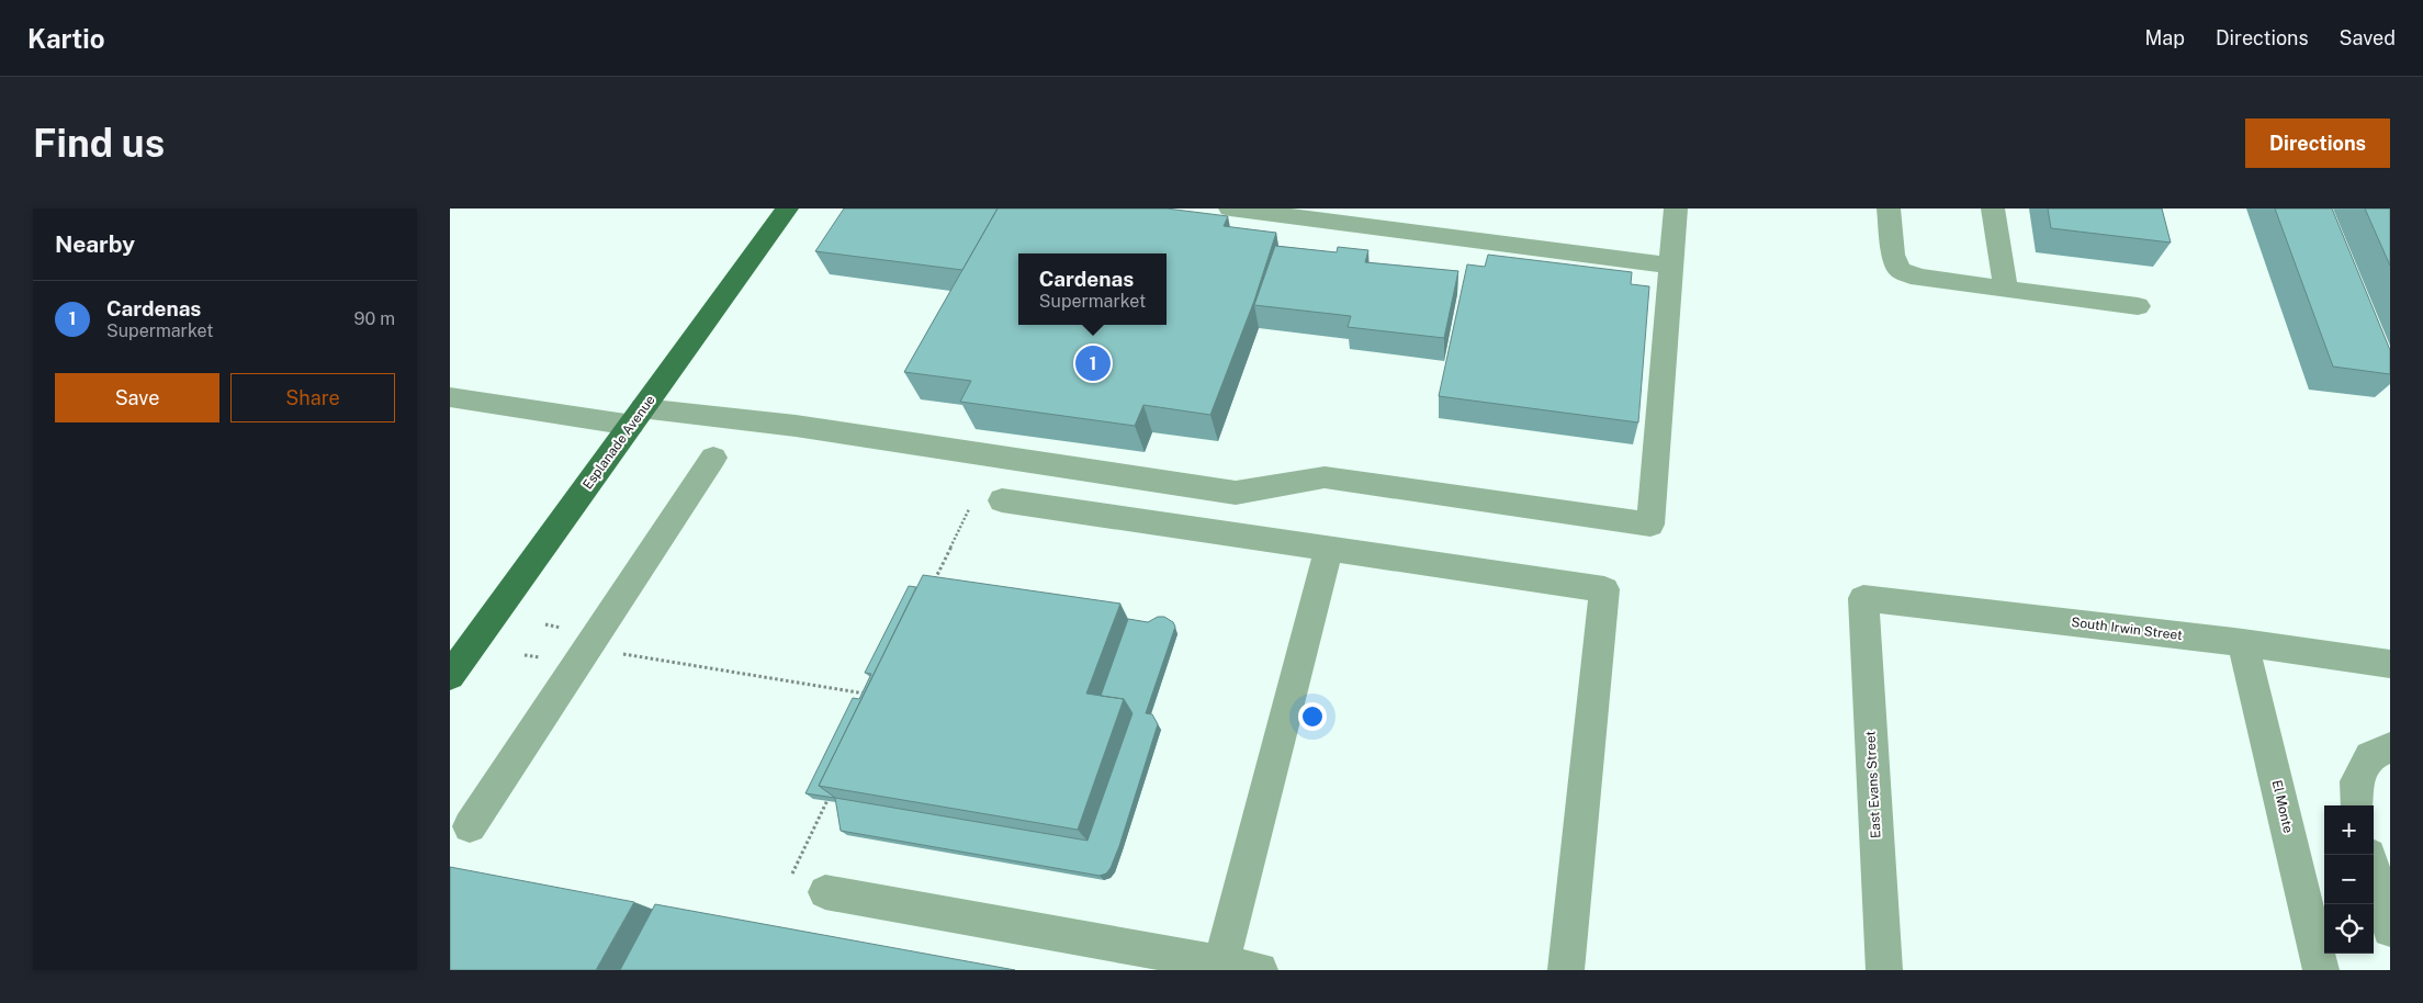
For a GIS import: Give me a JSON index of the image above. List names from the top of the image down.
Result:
{
  "streets": {
    "main road": ["Esplanade Avenue"],
    "street": ["South Irwin Street", "East Evans Street", "El Monte"]
  },
  "crossings": [
    ["South Irwin Street", "East Evans Street"],
    ["South Irwin Street", "El Monte"]
  ],
  "page": {
    "header": "Kartio",
    "nav": ["Map", "Directions", "Saved"],
    "buttons": [
      "Directions",
      ["Save", "Share"]
    ],
    "title": "Find us",
    "heading": "Nearby",
    "popup": ["Cardenas", "Supermarket"],
    "list": [
      {
        "mark": "1",
        "name": "Cardenas",
        "note": "Supermarket",
        "value": "90 m"
      }
    ],
    "pins": "1",
    "map_buttons": ["+", "−"]
  }
}
